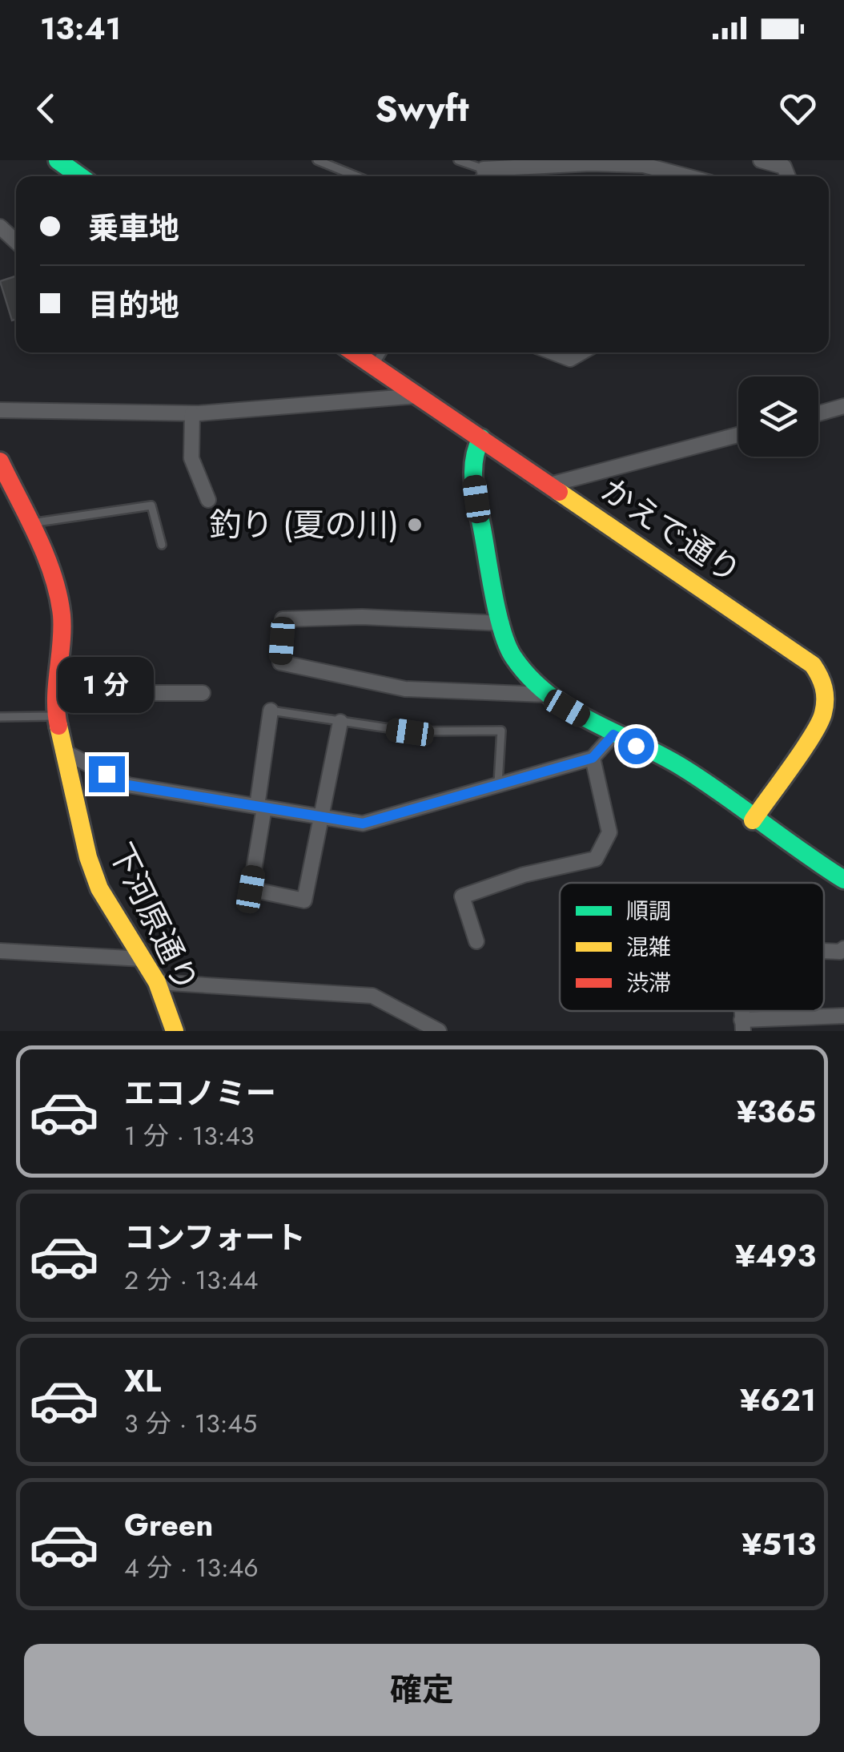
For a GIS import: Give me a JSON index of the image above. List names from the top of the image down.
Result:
{
  "streets": {
    "street": ["かえで通り", "下河原通り"]
  },
  "places": ["釣り (夏の川)"],
  "legend": ["順調", "混雑", "渋滞"],
  "page": {
    "status": "13:41",
    "header": "Swyft",
    "banner": ["乗車地", "目的地"],
    "bubble": "1 分",
    "list": [
      {
        "name": "エコノミー",
        "note": "1 分 · 13:43",
        "value": "¥365"
      },
      {
        "name": "コンフォート",
        "note": "2 分 · 13:44",
        "value": "¥493"
      },
      {
        "name": "XL",
        "note": "3 分 · 13:45",
        "value": "¥621"
      },
      {
        "name": "Green",
        "note": "4 分 · 13:46",
        "value": "¥513"
      }
    ],
    "buttons": "確定"
  }
}
